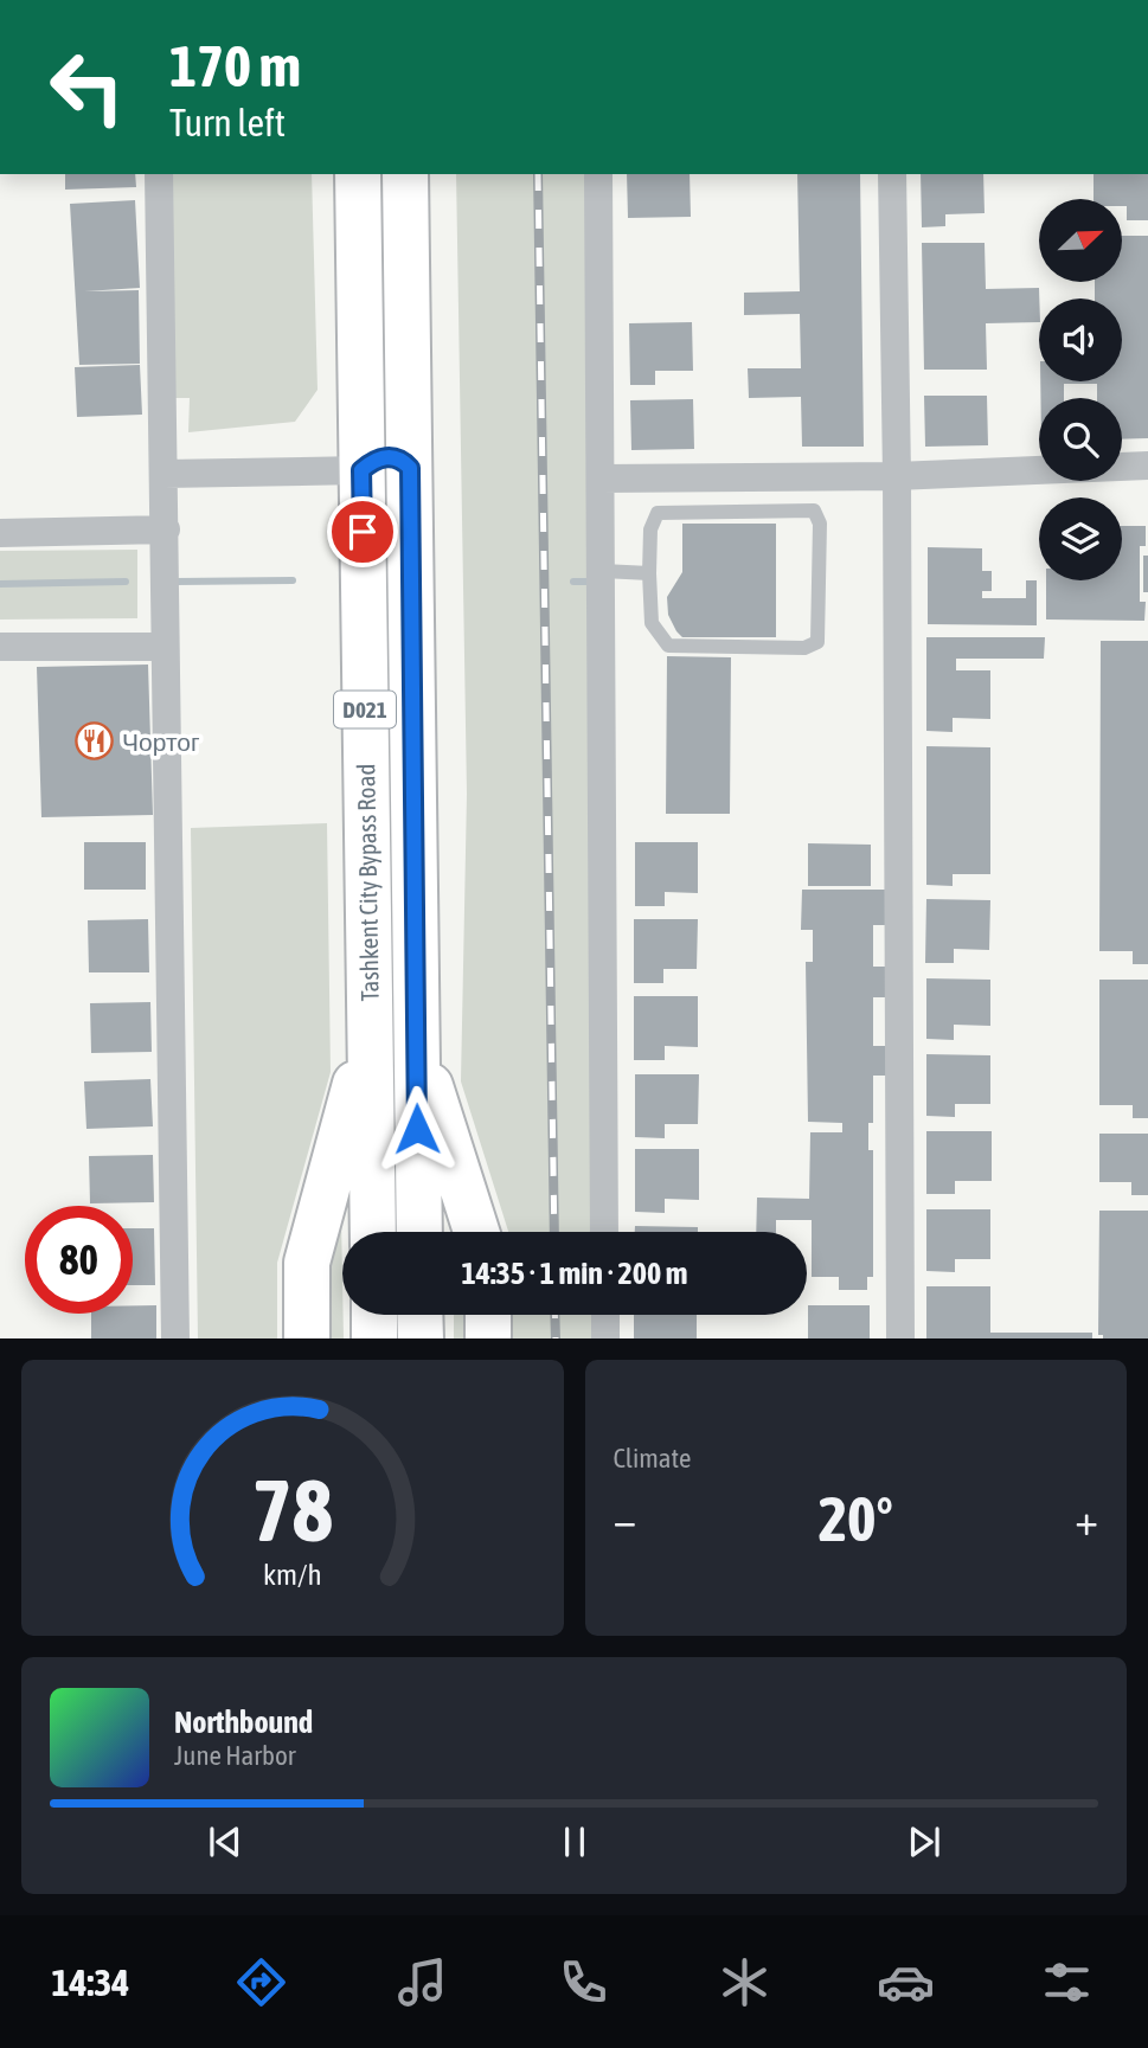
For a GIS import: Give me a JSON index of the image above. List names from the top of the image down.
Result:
{
  "streets": {
    "highway": ["D021", "Tashkent City Bypass Road"]
  },
  "places": {
    "restaurant": ["Чортог"]
  },
  "north": "top right",
  "page": {
    "turn": ["170 m", "Turn left"],
    "limit": "80",
    "trip": "14:35 · 1 min · 200 m",
    "tile": "Climate",
    "heat": ["−", "20°", "+"],
    "song": ["Northbound", "June Harbor"],
    "tabs": "14:34",
    "gauge": ["78", "km/h"]
  }
}
